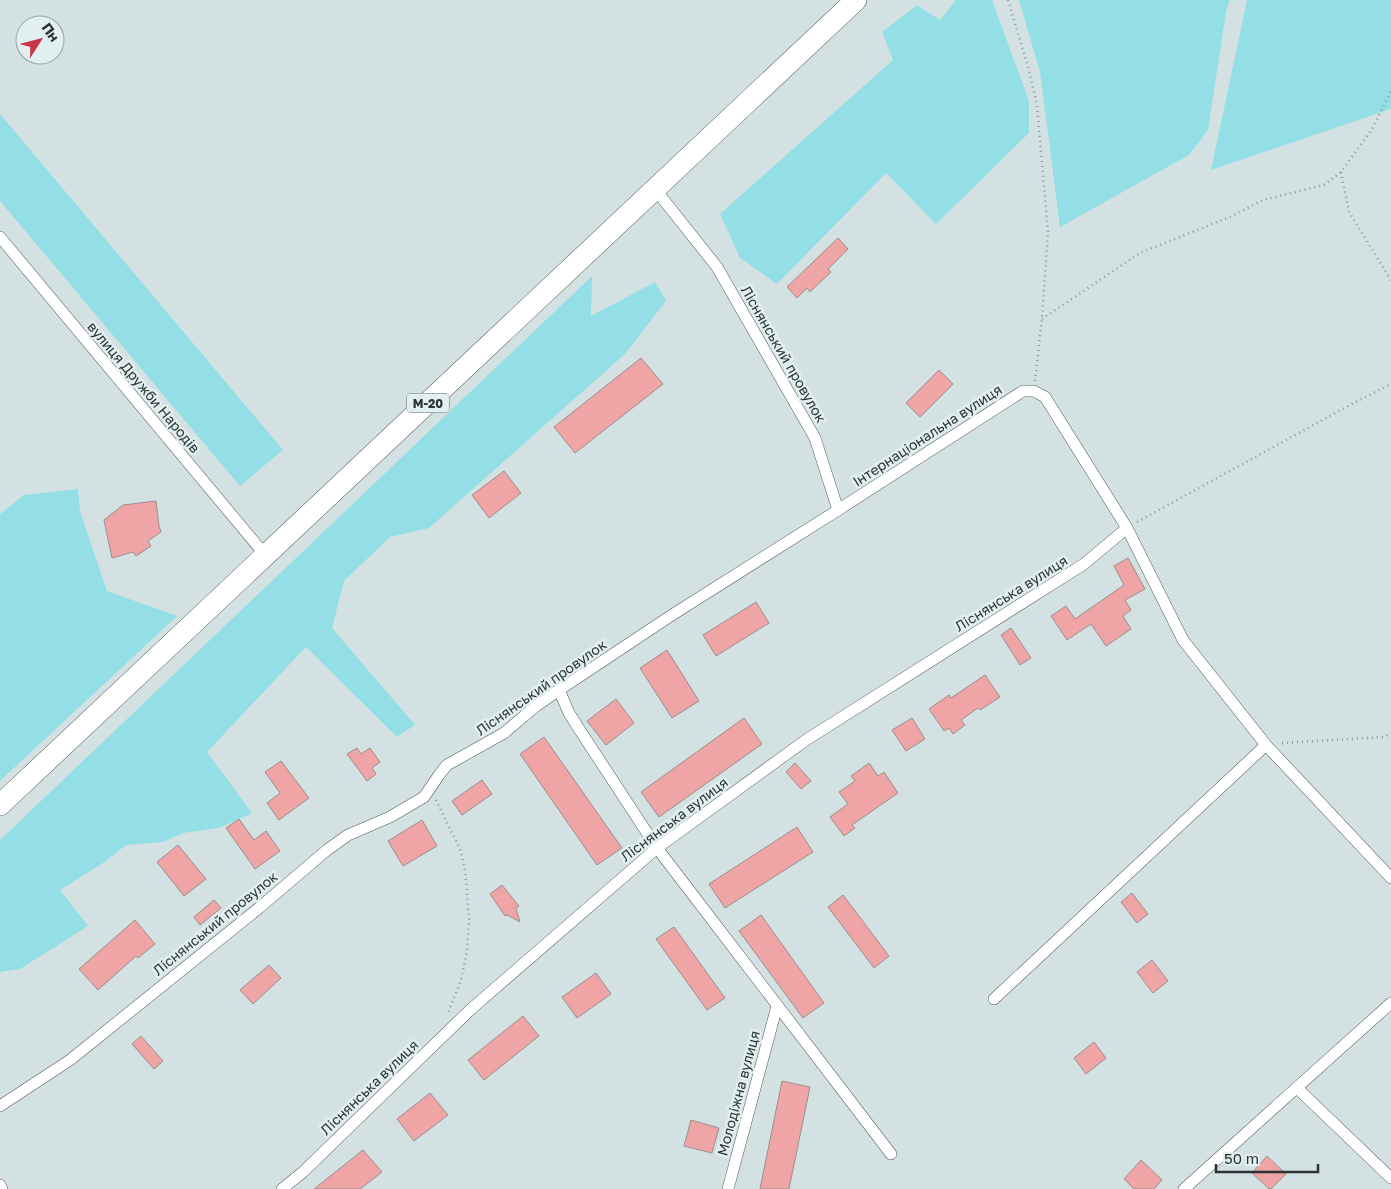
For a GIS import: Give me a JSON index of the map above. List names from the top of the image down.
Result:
{
  "streets": {
    "highway": ["М-20"],
    "street": [
      "Ліснянський провулок",
      "вулиця Дружби Народів",
      "Інтернаціональна вулиця",
      "Ліснянська вулиця",
      "Молодіжна вулиця"
    ]
  },
  "crossings": [
    ["Ліснянський провулок", "М-20"],
    ["Ліснянський провулок", "Інтернаціональна вулиця"],
    ["вулиця Дружби Народів", "М-20"]
  ],
  "scale_bar": "50 m",
  "north": "top right"
}
